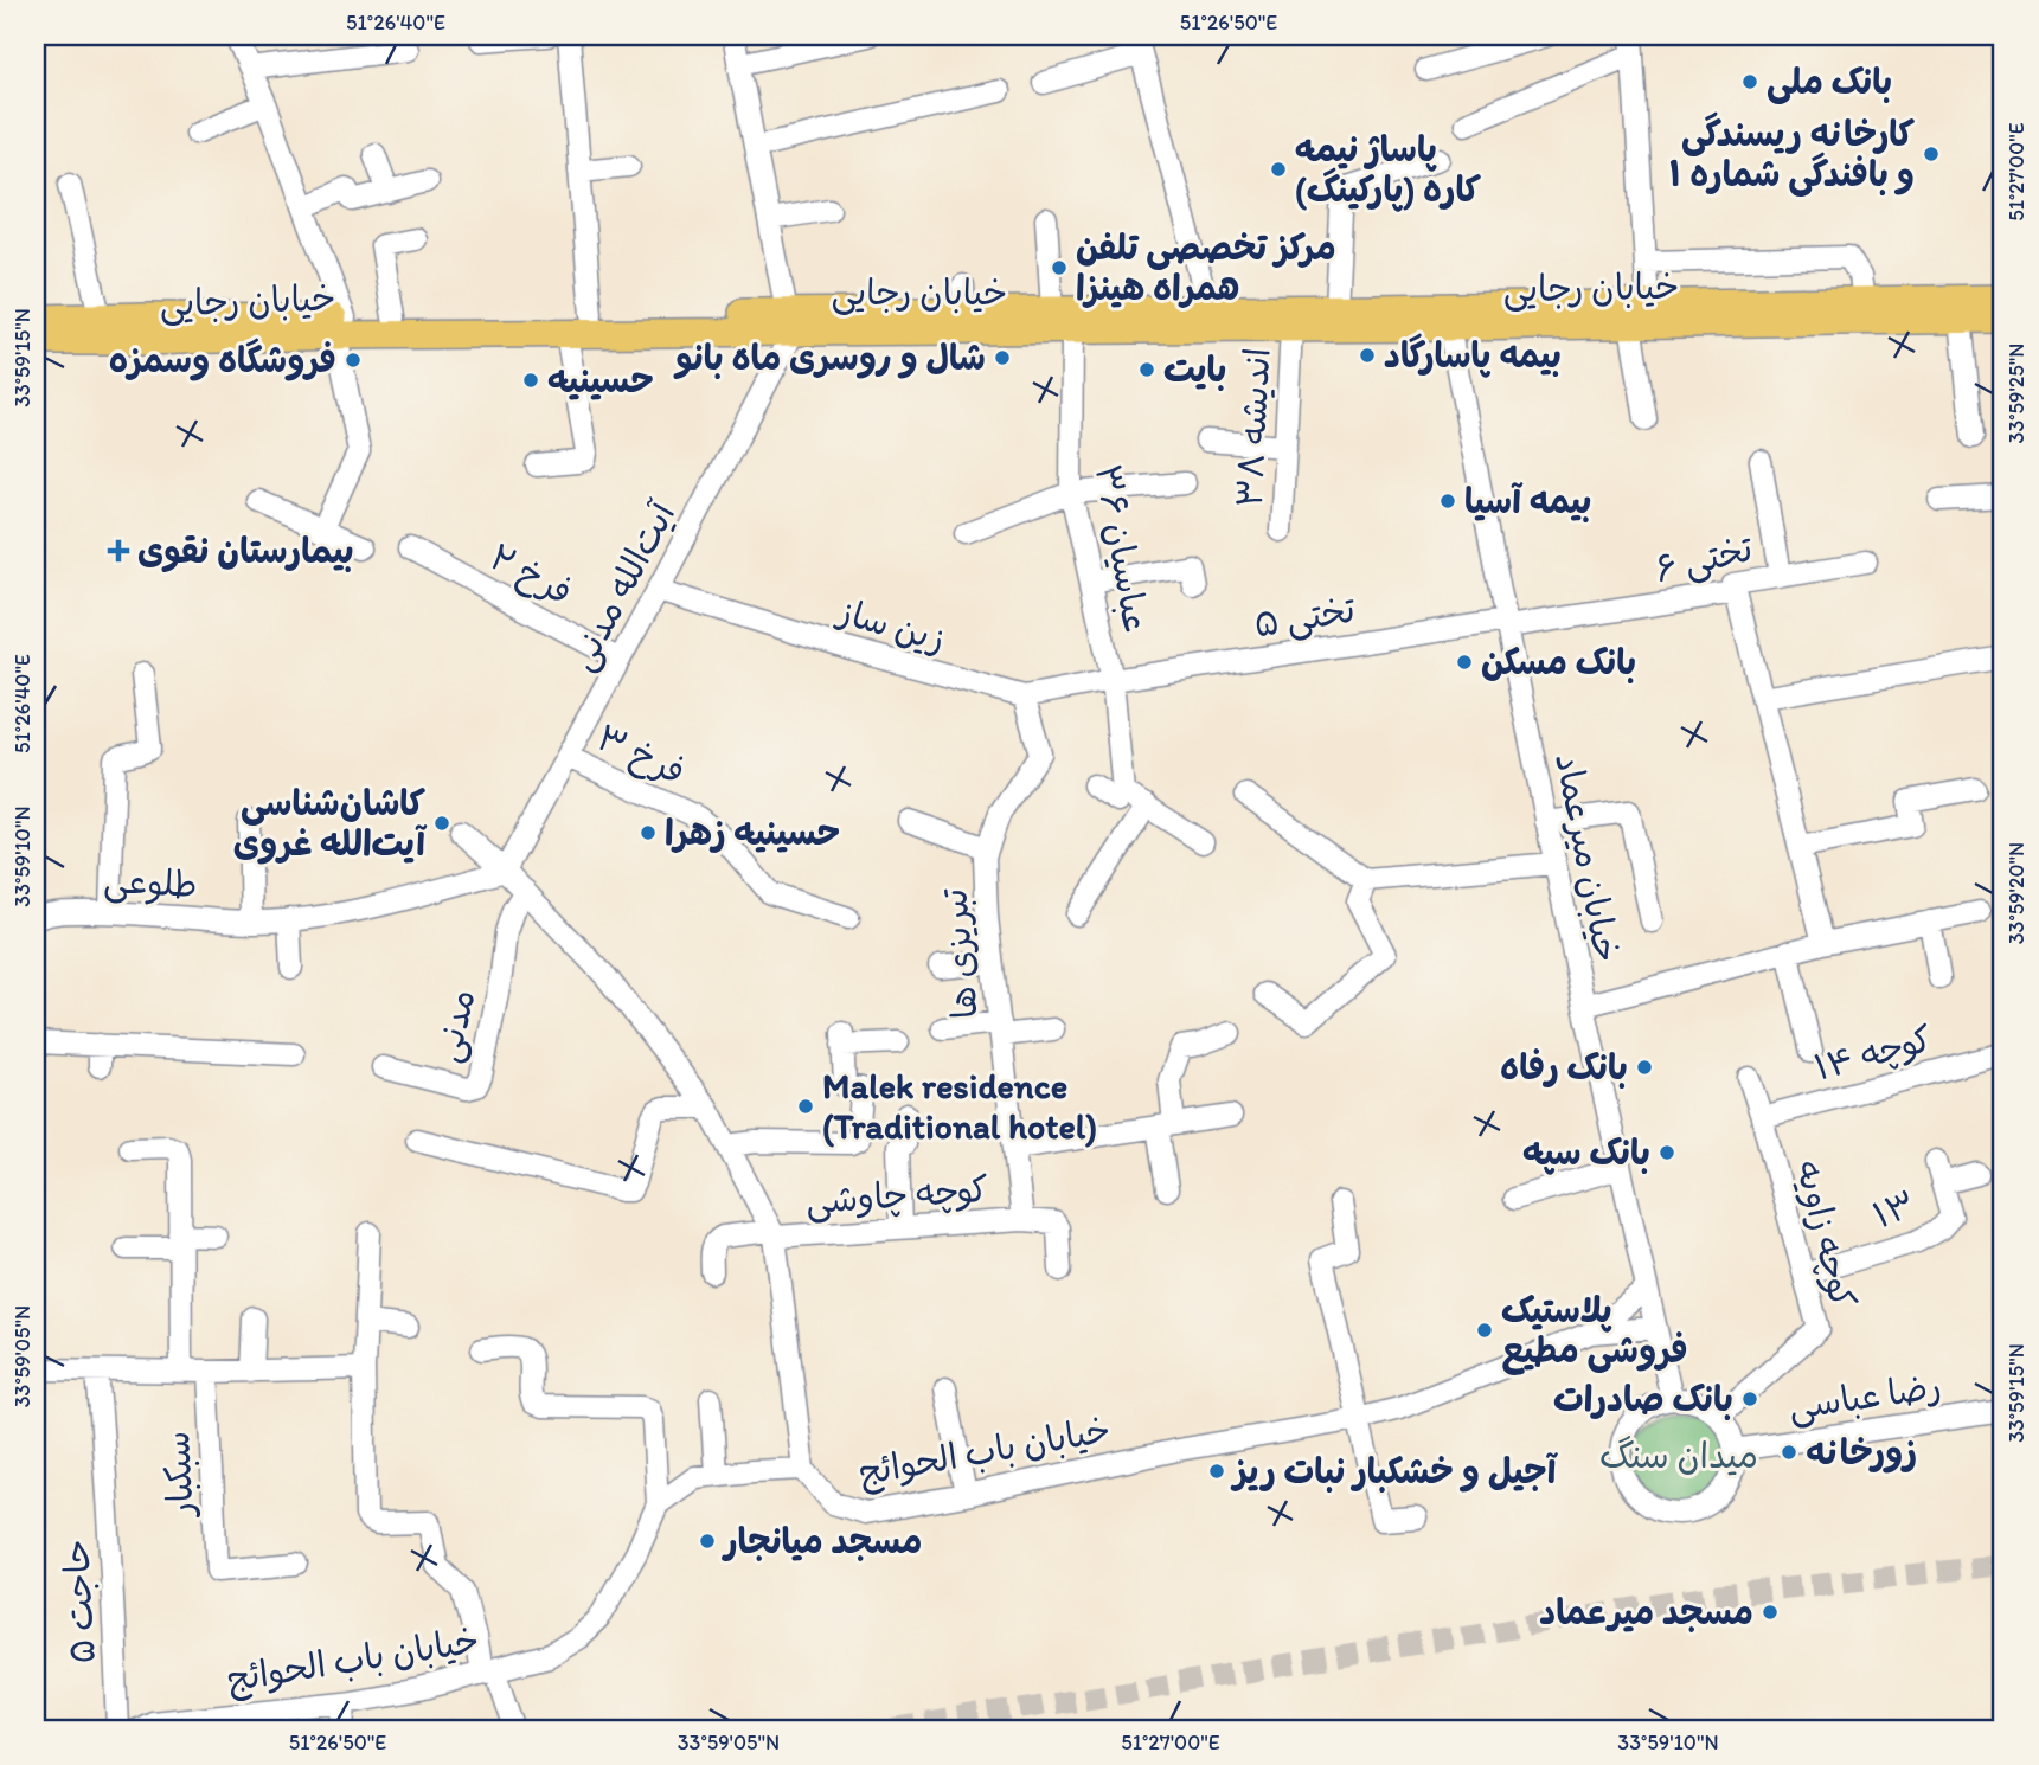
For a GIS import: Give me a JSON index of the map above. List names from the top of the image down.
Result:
{
  "streets": {
    "main road": ["خیابان رجایی"],
    "street": [
      "اندیشه ۳۸",
      "عباسیان ۳۶",
      "تختی ۶",
      "فرخ ۲",
      "آیت‌الله مدنی",
      "تختی ۵",
      "زین ساز",
      "فرخ ۳",
      "خیابان میرعماد",
      "طلوعی",
      "تبریزی ها",
      "مدنی",
      "کوچه ۱۴",
      "کوچه چاوشی",
      "۱۳",
      "کوچه زاویه",
      "رضا عباسی",
      "خیابان باب الحوائج",
      "سبکبار",
      "حاجت ۵"
    ]
  },
  "crossings": [
    ["خیابان رجایی", "اندیشه ۳۸"],
    ["خیابان رجایی", "عباسیان ۳۶"],
    ["خیابان رجایی", "آیت‌الله مدنی"],
    ["خیابان رجایی", "خیابان میرعماد"],
    ["عباسیان ۳۶", "تختی ۵"],
    ["عباسیان ۳۶", "زین ساز"],
    ["تختی ۶", "تختی ۵"],
    ["تختی ۶", "خیابان میرعماد"],
    ["فرخ ۲", "آیت‌الله مدنی"],
    ["آیت‌الله مدنی", "زین ساز"],
    ["آیت‌الله مدنی", "فرخ ۳"],
    ["آیت‌الله مدنی", "طلوعی"],
    ["تختی ۵", "زین ساز"],
    ["تختی ۵", "خیابان میرعماد"],
    ["زین ساز", "تبریزی ها"],
    ["خیابان میرعماد", "کوچه زاویه"],
    ["خیابان میرعماد", "رضا عباسی"],
    ["تبریزی ها", "کوچه چاوشی"],
    ["کوچه ۱۴", "کوچه زاویه"],
    ["۱۳", "کوچه زاویه"],
    ["کوچه زاویه", "رضا عباسی"]
  ],
  "parks": ["میدان سنگ"],
  "places": {
    "other": [
      "بانک ملی",
      "کارخانه ریسندگی و بافندگی شماره ۱",
      "پاساژ نیمه کاره (پارکینگ)",
      "مرکز تخصصی تلفن همراه هینزا",
      "بیمه پاسارگاد",
      "شال و روسری ماه بانو",
      "فروشگاه وسمزه",
      "بایت",
      "حسینیه",
      "بیمه آسیا",
      "بانک مسکن",
      "کاشان‌شناسی آیت‌الله غروی",
      "حسینیه زهرا",
      "بانک رفاه",
      "Malek residence (Traditional hotel)",
      "بانک سپه",
      "پلاستیک فروشی مطیع",
      "بانک صادرات",
      "زورخانه",
      "آجیل و خشکبار نبات ریز",
      "مسجد میانجار",
      "مسجد میرعماد"
    ],
    "health": ["بیمارستان نقوی"]
  },
  "coordinates": [
    "51°26'40\"E",
    "51°26'50\"E",
    "51°27'00\"E",
    "33°59'15\"N",
    "33°59'25\"N",
    "33°59'10\"N",
    "33°59'20\"N",
    "33°59'05\"N"
  ]
}
